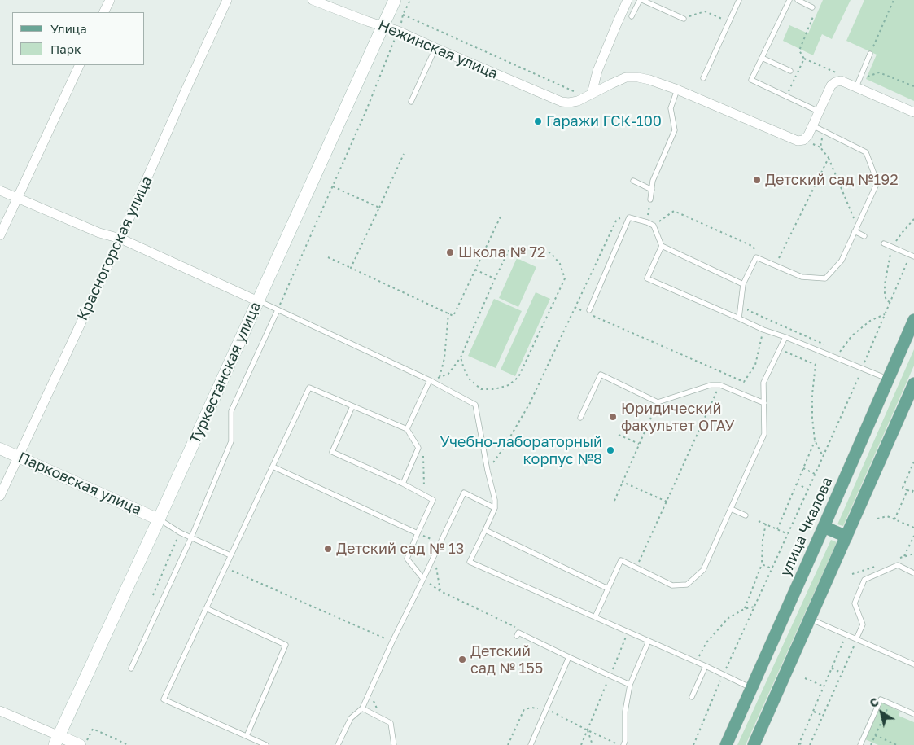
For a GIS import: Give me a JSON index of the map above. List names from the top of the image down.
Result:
{
  "streets": {
    "main road": ["Туркестанская улица", "улица Чкалова"],
    "street": ["Нежинская улица", "Красногорская улица", "Парковская улица"]
  },
  "crossings": [
    ["Нежинская улица", "Туркестанская улица"],
    ["Красногорская улица", "Парковская улица"],
    ["Туркестанская улица", "Парковская улица"]
  ],
  "places": [
    "Гаражи ГСК-100",
    "Детский сад №192",
    "Школа № 72",
    "Юридический факультет ОГАУ",
    "Учебно-лабораторный корпус №8",
    "Детский сад № 13",
    "Детский сад № 155"
  ],
  "legend": ["Улица", "Парк"],
  "north": "top left"
}
